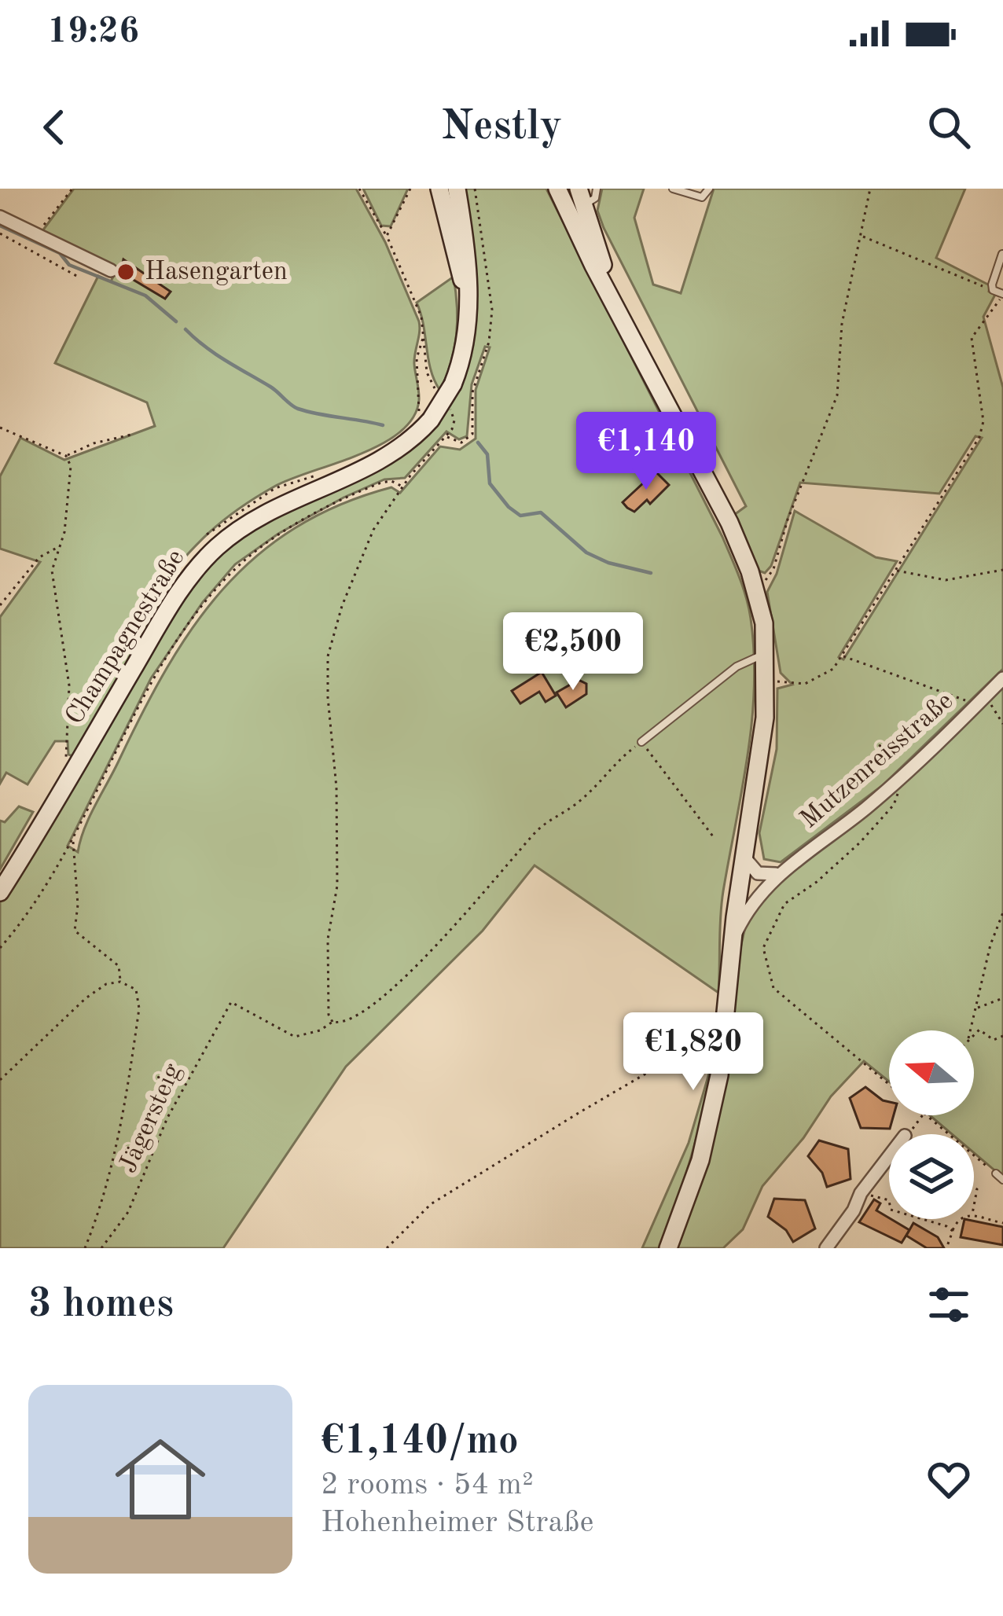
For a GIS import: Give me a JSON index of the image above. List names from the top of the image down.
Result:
{
  "streets": {
    "main road": ["Champagnestraße"],
    "street": ["Mutzenreisstraße"],
    "path": ["Jägersteig"]
  },
  "places": ["Hasengarten"],
  "north": "left",
  "page": {
    "status": "19:26",
    "header": "Nestly",
    "price": ["€1,140", "€2,500", "€1,820"],
    "heading": "3 homes",
    "list": [
      {
        "name": "€1,140/mo",
        "note": "2 rooms · 54 m² · Hohenheimer Straße"
      }
    ]
  }
}
